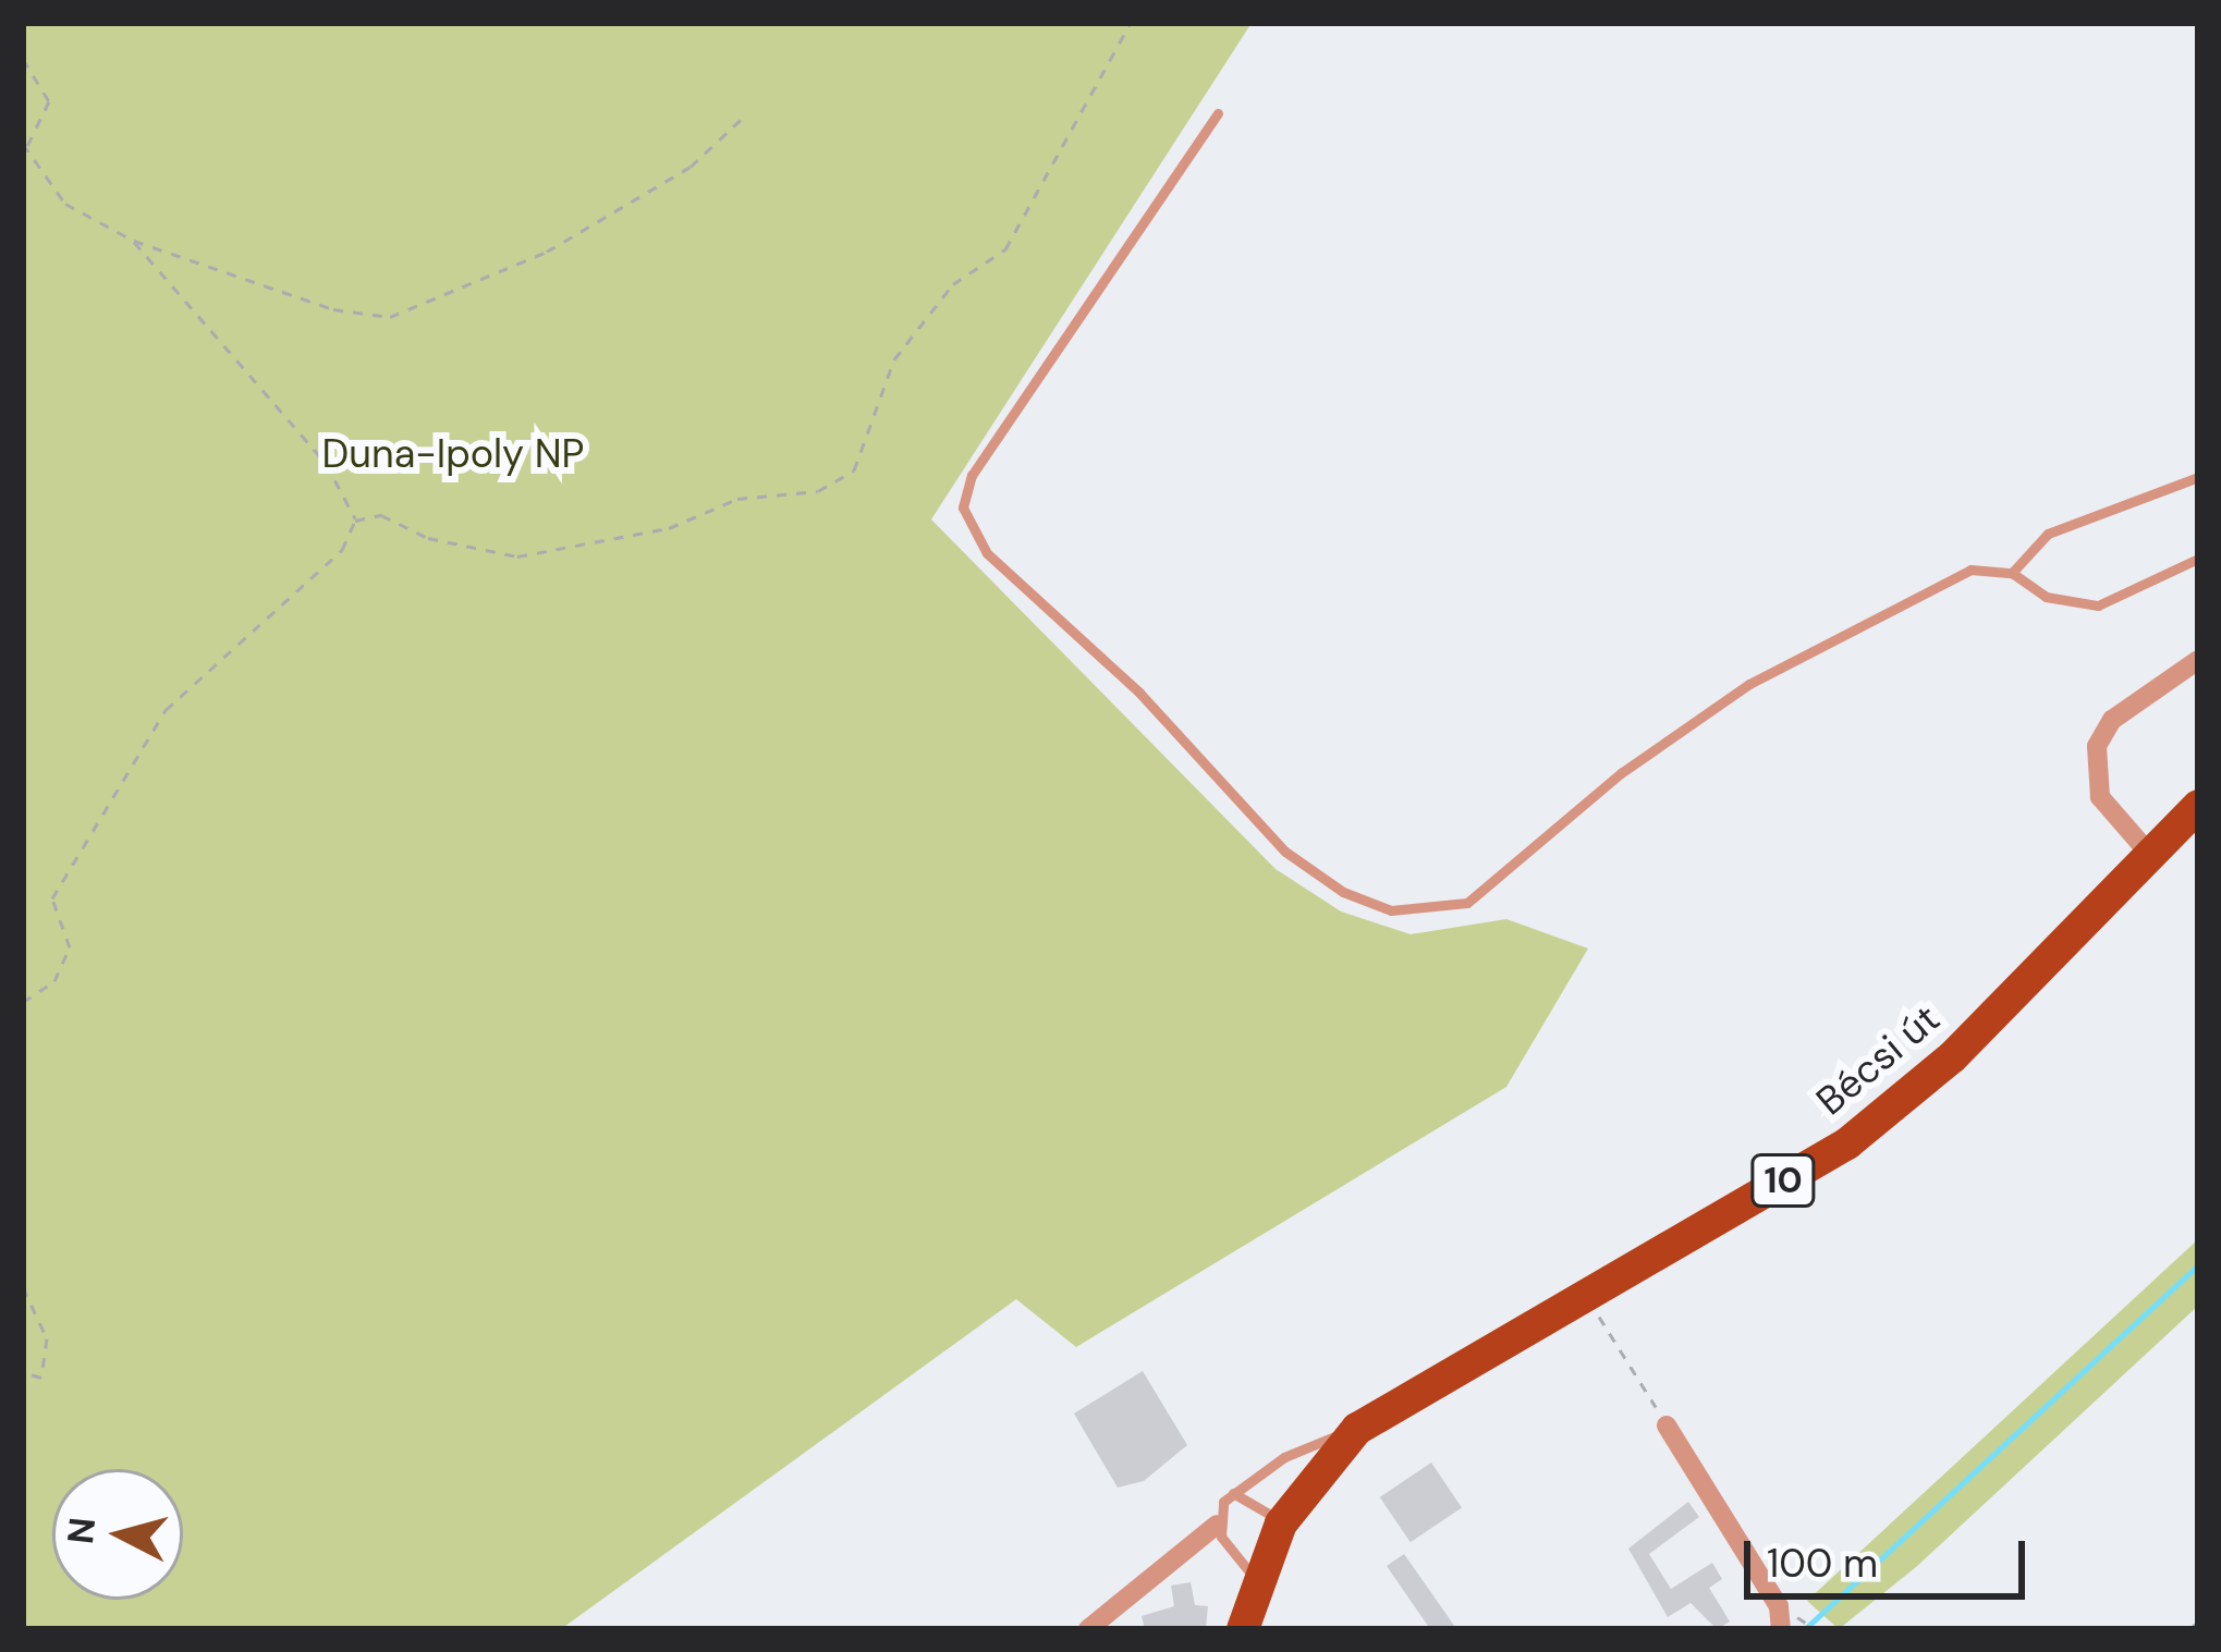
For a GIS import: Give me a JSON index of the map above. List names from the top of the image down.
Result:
{
  "streets": {
    "main road": ["Bécsi út", "10"]
  },
  "crossings": [
    ["Bécsi út", "10"]
  ],
  "parks": ["Duna-Ipoly NP"],
  "scale_bar": "100 m",
  "north": "left"
}
